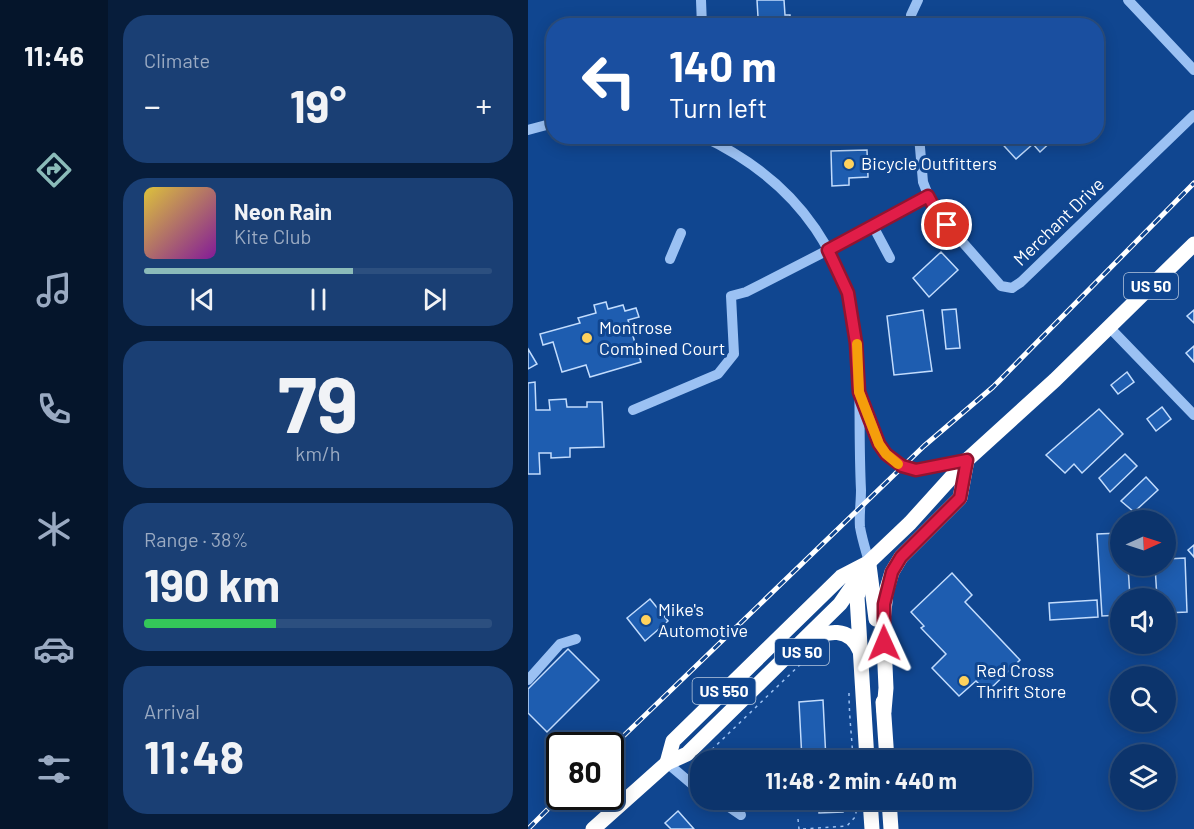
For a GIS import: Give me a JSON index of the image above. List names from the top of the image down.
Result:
{
  "streets": {
    "highway": ["US 50", "US 550"],
    "street": ["Merchant Drive"]
  },
  "crossings": [
    ["US 50", "US 550"]
  ],
  "places": [
    "Bicycle Outfitters",
    "Montrose Combined Court",
    "Mike's Automotive",
    "Red Cross Thrift Store"
  ],
  "north": "right",
  "page": {
    "tabs": "11:46",
    "tile": [
      "Climate",
      ["79", "km/h"],
      ["Range · 38%", "190 km"],
      ["Arrival", "11:48"]
    ],
    "turn": ["140 m", "Turn left"],
    "heat": ["−", "19°", "+"],
    "song": ["Neon Rain", "Kite Club"],
    "limit": "80",
    "trip": "11:48 · 2 min · 440 m"
  }
}
